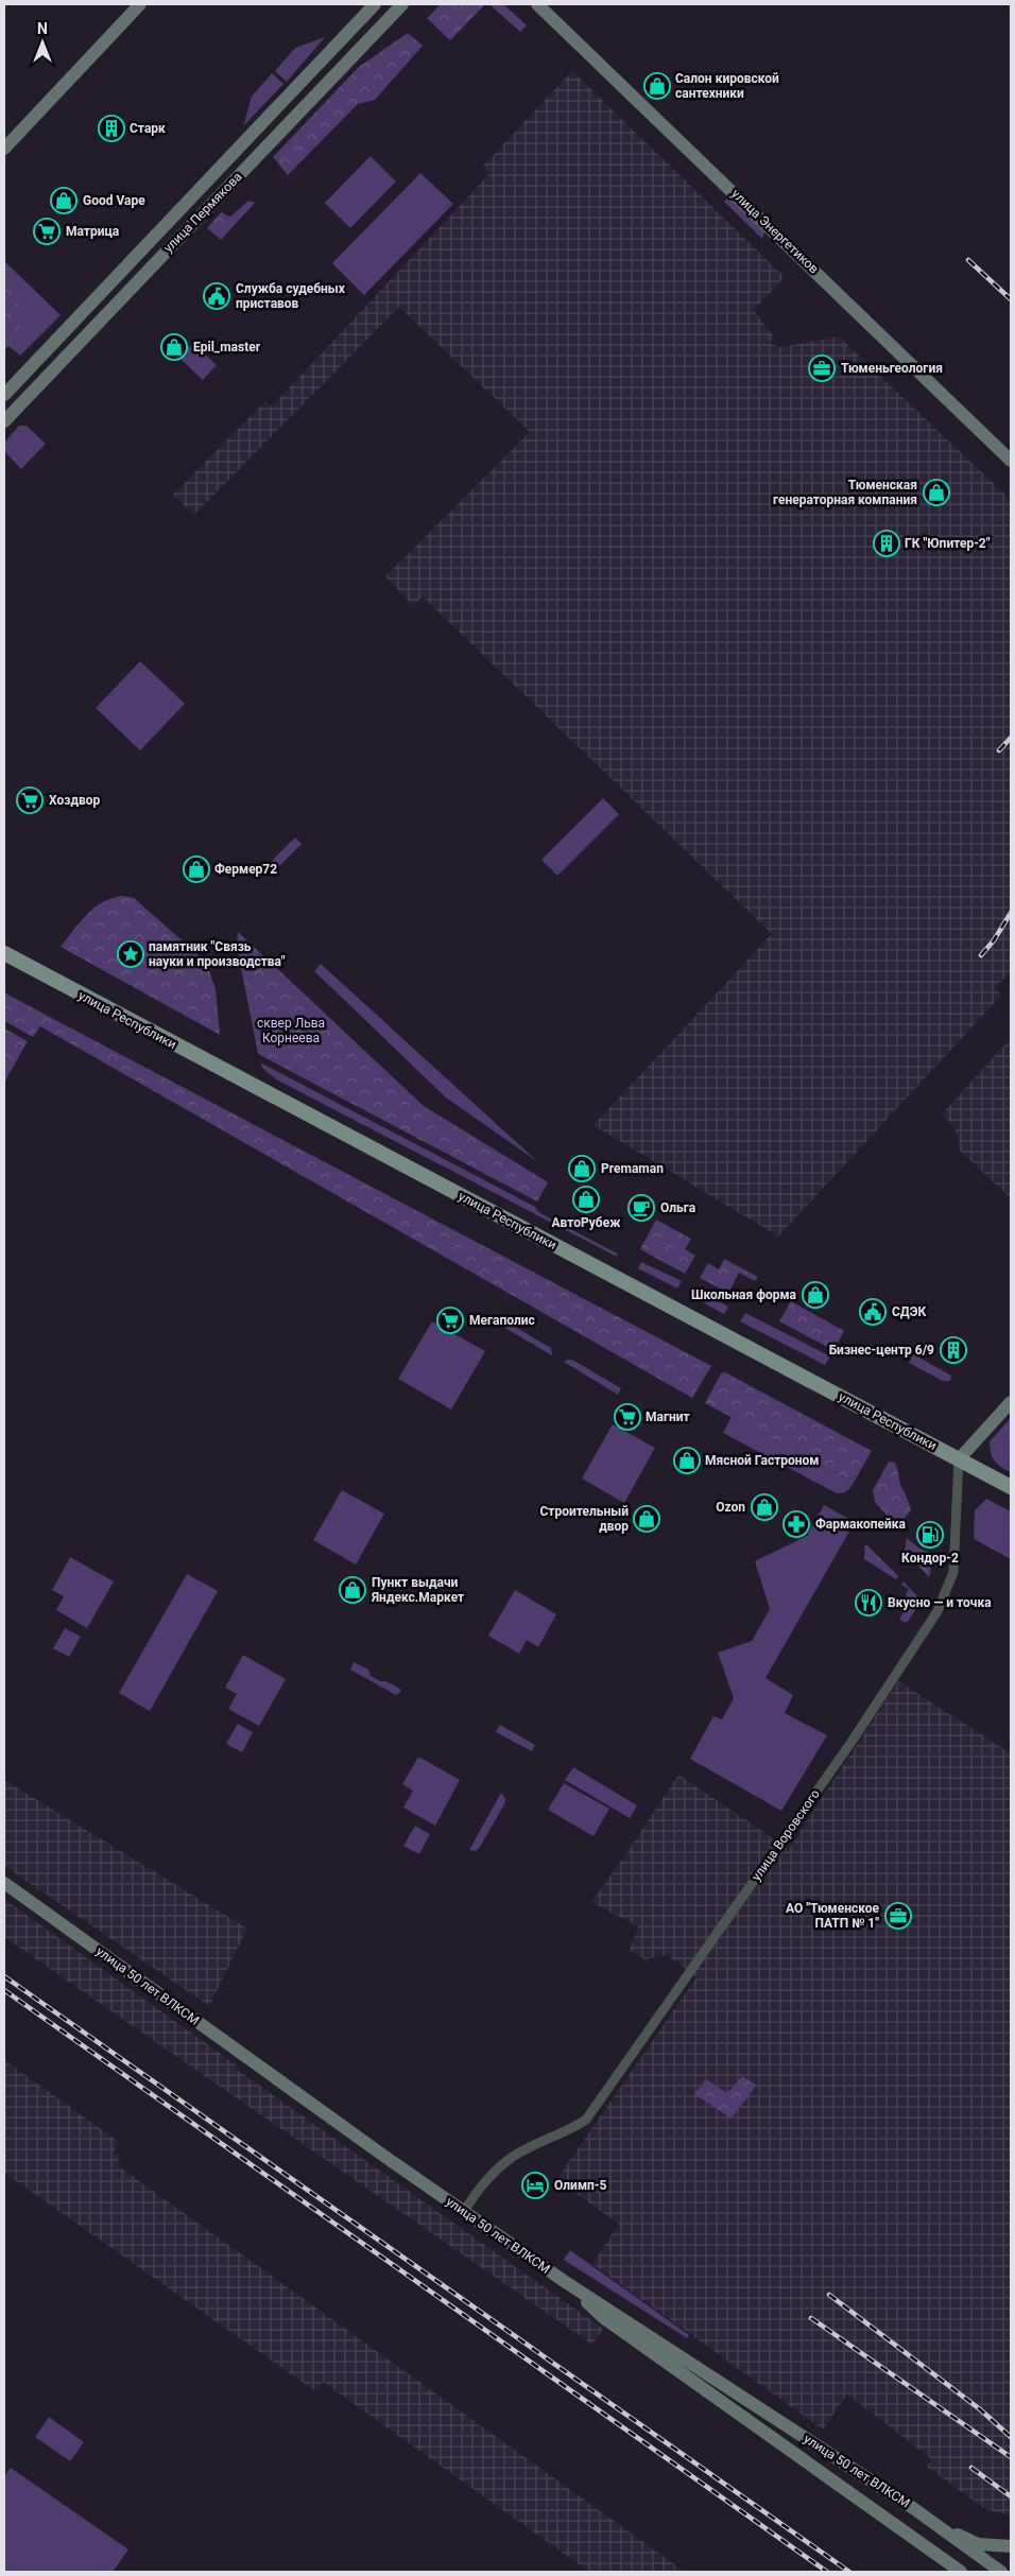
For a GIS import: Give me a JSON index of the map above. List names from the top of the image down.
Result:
{
  "streets": {
    "main road": ["улица Республики"],
    "street": [
      "улица Пермякова",
      "улица Энергетиков",
      "улица Воровского",
      "улица 50 лет ВЛКСМ"
    ]
  },
  "crossings": [
    ["улица Республики", "улица Воровского"],
    ["улица Воровского", "улица 50 лет ВЛКСМ"]
  ],
  "parks": ["сквер Льва Корнеева"],
  "places": {
    "shop": [
      "Салон кировской сантехники",
      "Good Vape",
      "Epil_master",
      "Тюменская генераторная компания",
      "Фермер72",
      "Premaman",
      "АвтоРубеж",
      "Школьная форма",
      "Мясной Гастроном",
      "Ozon",
      "Строительный двор",
      "Пункт выдачи Яндекс.Маркет"
    ],
    "building": ["Старк", "ГК \"Юпитер-2\"", "Бизнес-центр 6/9"],
    "supermarket": [
      "Матрица",
      "Хоздвор",
      "Мегаполис",
      "Магнит"
    ],
    "public building": ["Служба судебных приставов", "СДЭК"],
    "office": ["Тюменьгеология", "АО \"Тюменское ПАТП № 1\""],
    "place": ["памятник \"Связь науки и производства\""],
    "cafe": ["Ольга"],
    "pharmacy": ["Фармакопейка"],
    "fuel station": ["Кондор-2"],
    "restaurant": ["Вкусно — и точка"],
    "hotel": ["Олимп-5"]
  },
  "north": "top"
}
